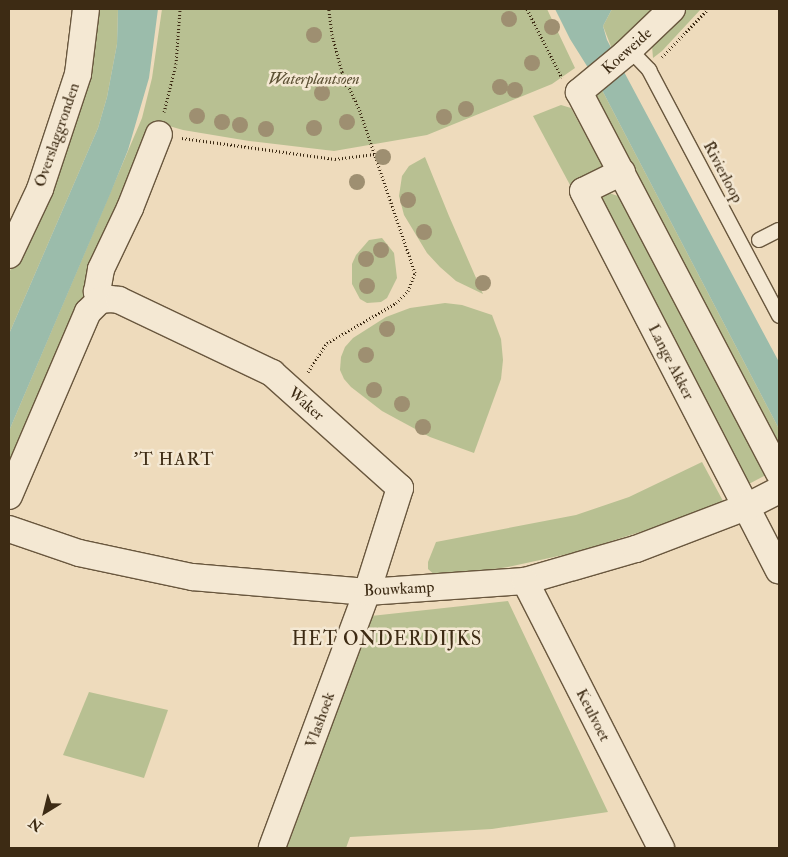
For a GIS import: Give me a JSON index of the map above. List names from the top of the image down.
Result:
{
  "streets": {
    "street": [
      "Koeweide",
      "Overslaggronden",
      "Lange Akker",
      "Waker",
      "Bouwkamp",
      "Keulvoet",
      "Vlashoek"
    ],
    "lane": ["Rivierloop"]
  },
  "crossings": [
    ["Koeweide", "Rivierloop"],
    ["Lange Akker", "Bouwkamp"],
    ["Waker", "Bouwkamp"],
    ["Waker", "Vlashoek"],
    ["Bouwkamp", "Keulvoet"],
    ["Bouwkamp", "Vlashoek"]
  ],
  "districts": ["'T HART", "HET ONDERDIJKS"],
  "parks": ["Waterplantsoen"],
  "north": "bottom left"
}
